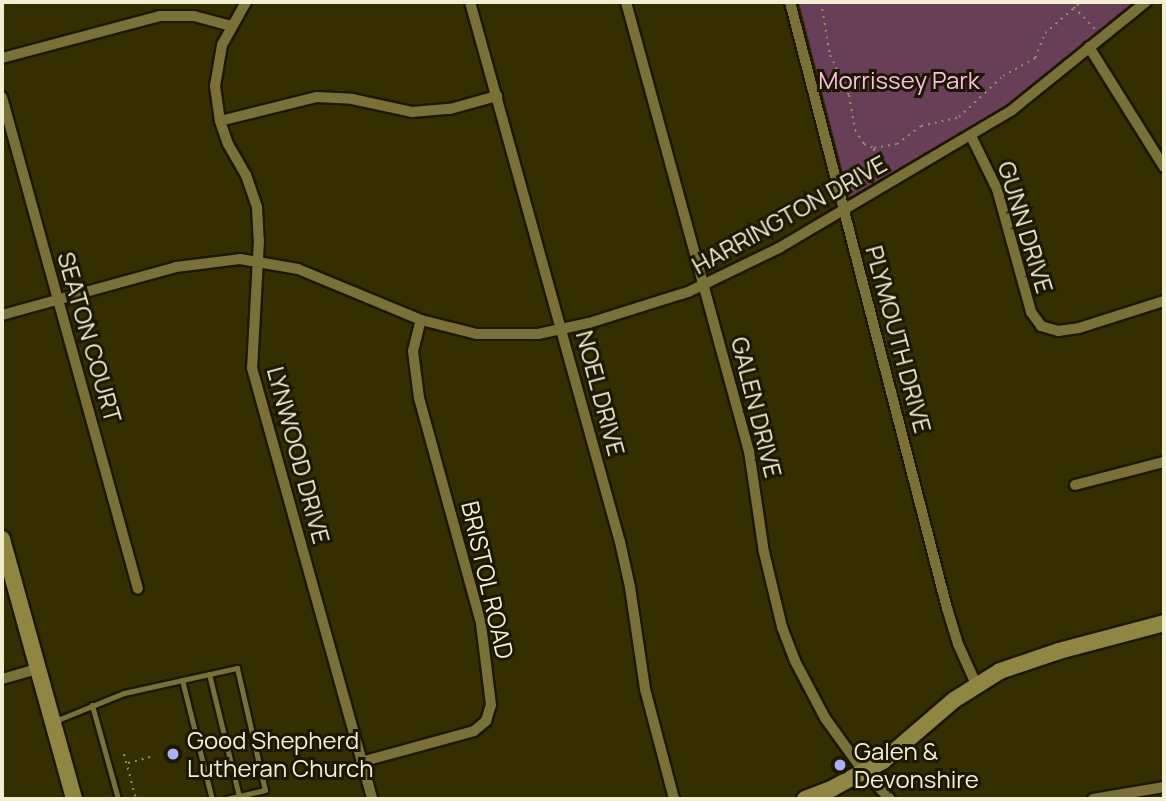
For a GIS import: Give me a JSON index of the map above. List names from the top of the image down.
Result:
{
  "streets": {
    "street": [
      "HARRINGTON DRIVE",
      "GUNN DRIVE",
      "SEATON COURT",
      "PLYMOUTH DRIVE",
      "NOEL DRIVE",
      "GALEN DRIVE",
      "LYNWOOD DRIVE",
      "BRISTOL ROAD"
    ]
  },
  "crossings": [
    ["HARRINGTON DRIVE", "GUNN DRIVE"],
    ["HARRINGTON DRIVE", "SEATON COURT"],
    ["HARRINGTON DRIVE", "PLYMOUTH DRIVE"],
    ["HARRINGTON DRIVE", "NOEL DRIVE"],
    ["HARRINGTON DRIVE", "GALEN DRIVE"],
    ["HARRINGTON DRIVE", "LYNWOOD DRIVE"],
    ["HARRINGTON DRIVE", "BRISTOL ROAD"],
    ["LYNWOOD DRIVE", "BRISTOL ROAD"]
  ],
  "parks": ["Morrissey Park"],
  "places": ["Good Shepherd Lutheran Church", "Galen & Devonshire"]
}
